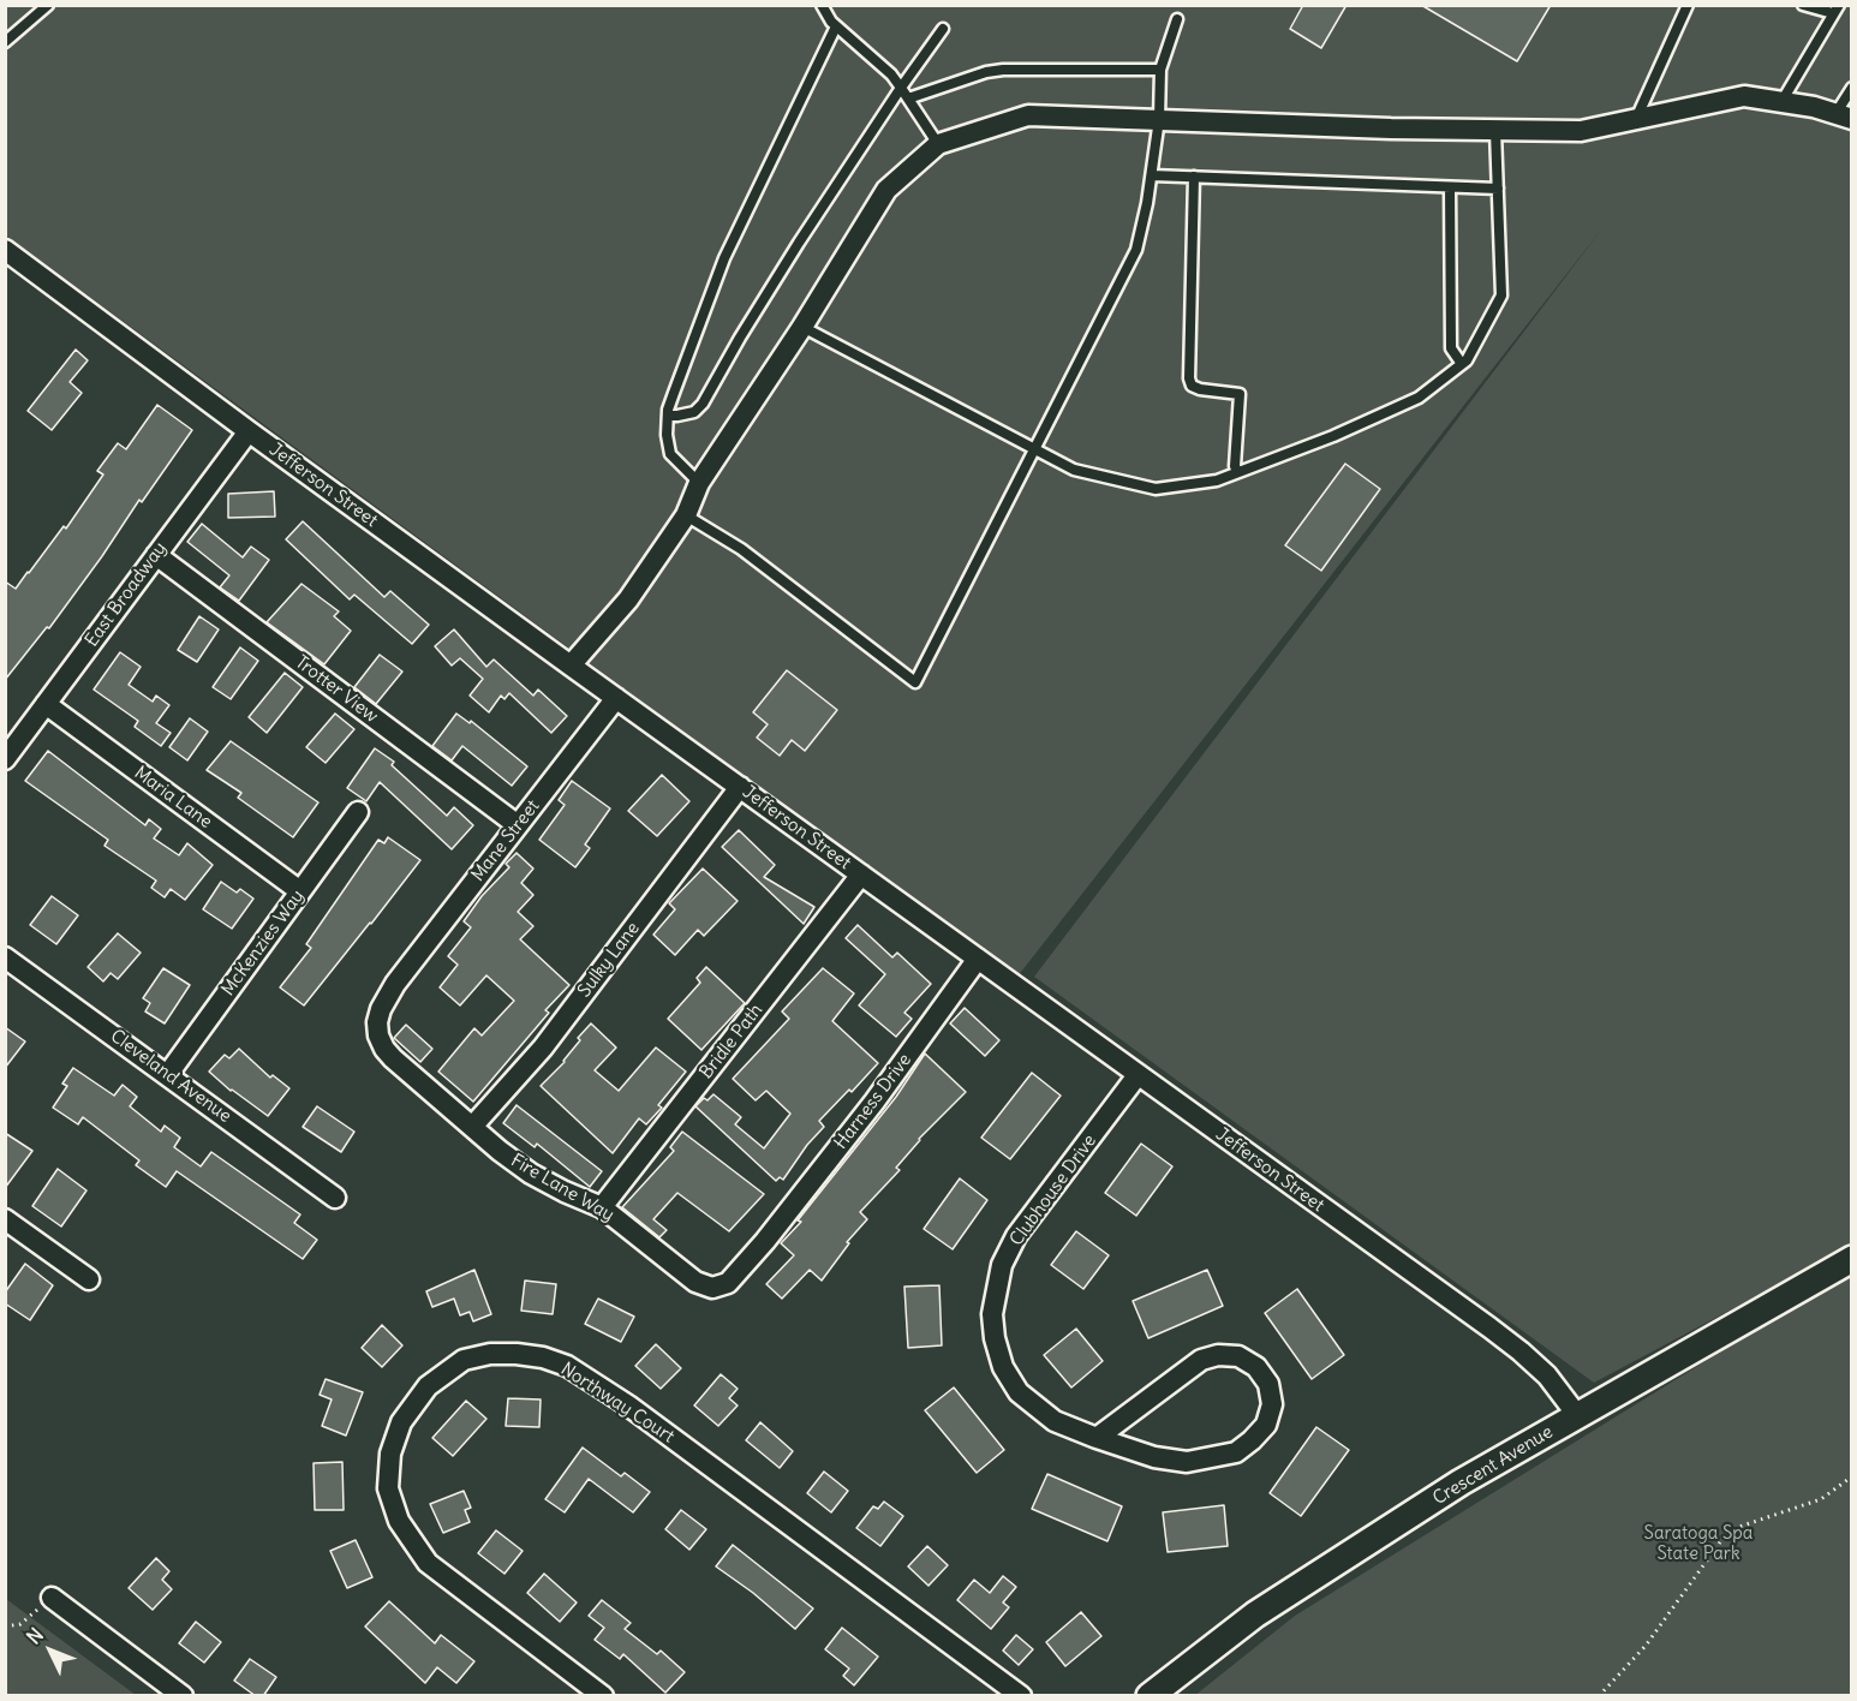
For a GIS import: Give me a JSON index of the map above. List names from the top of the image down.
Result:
{
  "streets": {
    "street": [
      "Jefferson Street",
      "East Broadway",
      "Trotter View",
      "Maria Lane",
      "Mane Street",
      "McKenzies Way",
      "Sulky Lane",
      "Bridle Path",
      "Cleveland Avenue",
      "Harness Drive",
      "Fire Lane Way",
      "Clubhouse Drive",
      "Northway Court",
      "Crescent Avenue"
    ]
  },
  "crossings": [
    ["Jefferson Street", "East Broadway"],
    ["Jefferson Street", "Mane Street"],
    ["Jefferson Street", "Sulky Lane"],
    ["Jefferson Street", "Bridle Path"],
    ["Jefferson Street", "Harness Drive"],
    ["Jefferson Street", "Clubhouse Drive"],
    ["Jefferson Street", "Crescent Avenue"],
    ["East Broadway", "Trotter View"],
    ["East Broadway", "Maria Lane"],
    ["Trotter View", "Mane Street"],
    ["Maria Lane", "McKenzies Way"],
    ["Mane Street", "Fire Lane Way"],
    ["McKenzies Way", "Cleveland Avenue"],
    ["Sulky Lane", "Fire Lane Way"],
    ["Bridle Path", "Fire Lane Way"],
    ["Harness Drive", "Fire Lane Way"]
  ],
  "parks": ["Saratoga Spa State Park"],
  "north": "top left"
}
